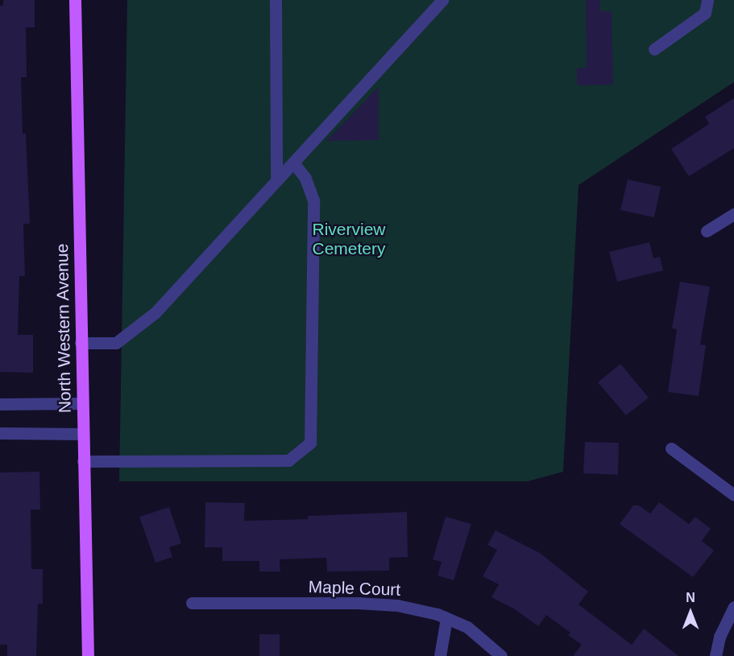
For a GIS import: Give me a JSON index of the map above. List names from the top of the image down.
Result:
{
  "streets": {
    "main road": ["North Western Avenue"],
    "street": ["Maple Court"]
  },
  "parks": ["Riverview Cemetery"],
  "north": "top"
}
